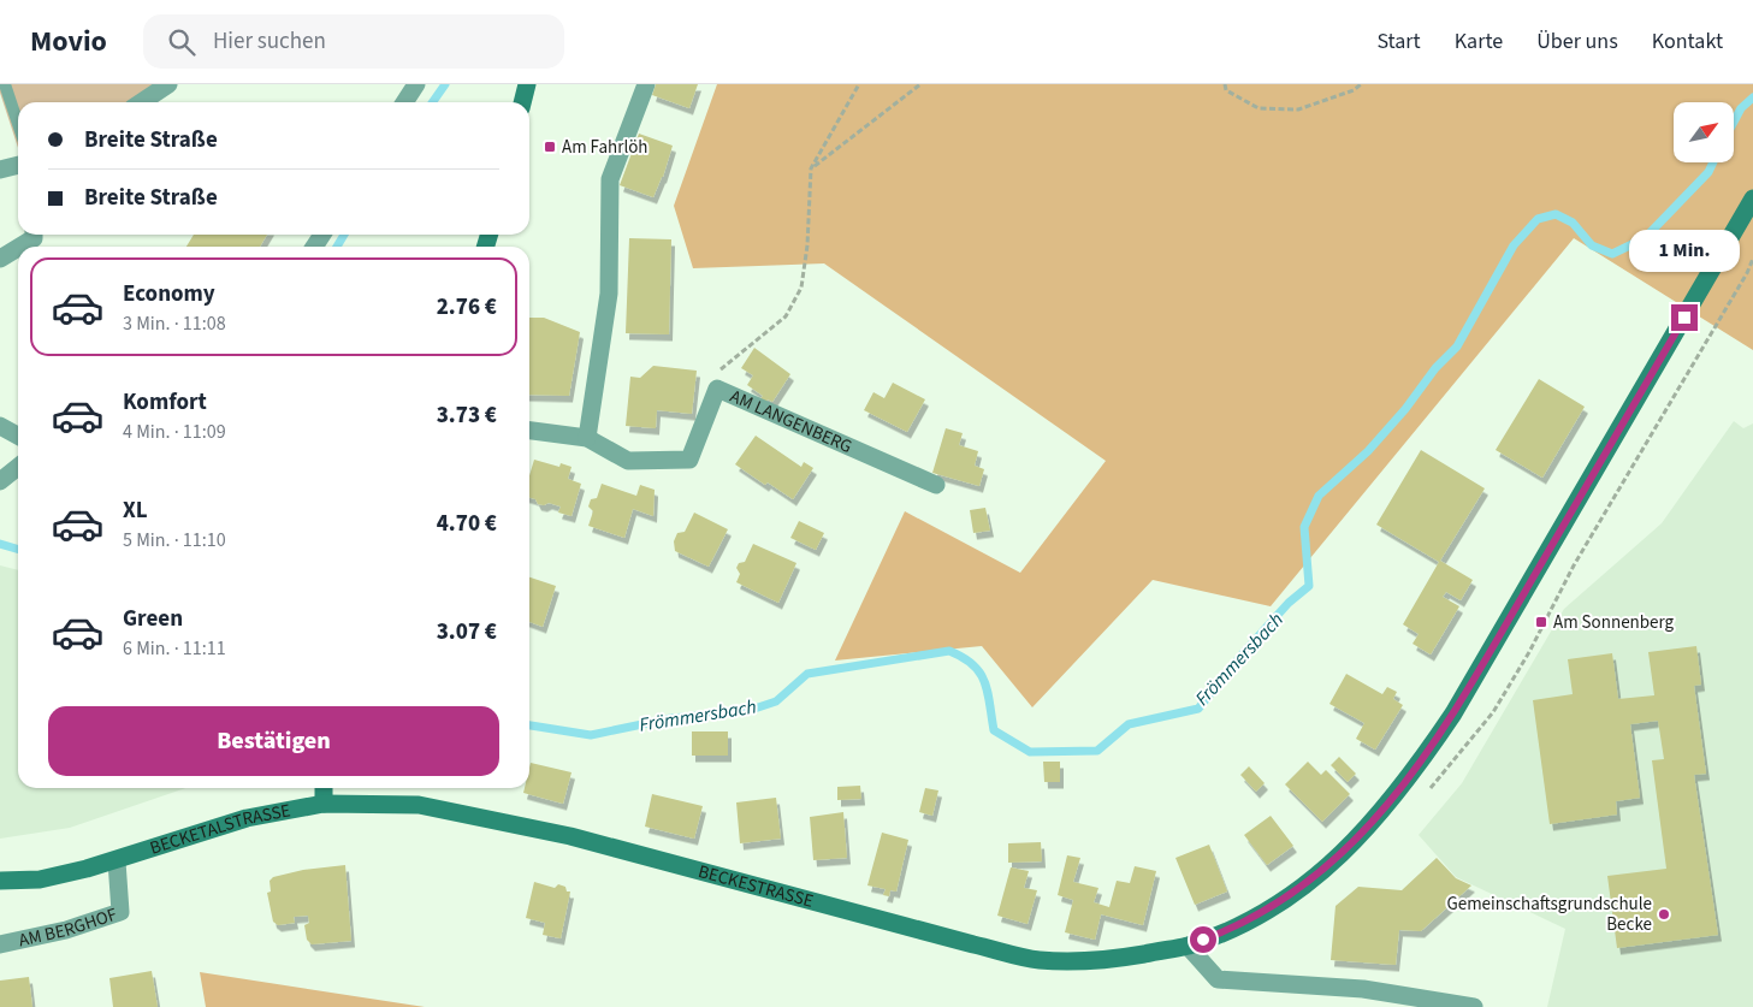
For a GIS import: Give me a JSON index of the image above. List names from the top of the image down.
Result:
{
  "streets": {
    "main road": ["BECKETALSTRASSE", "BECKESTRASSE"],
    "street": ["AM LANGENBERG", "AM BERGHOF"]
  },
  "crossings": [
    ["BECKETALSTRASSE", "BECKESTRASSE"],
    ["BECKETALSTRASSE", "AM BERGHOF"]
  ],
  "water": ["Frömmersbach"],
  "places": {
    "transit": ["Am Fahrlöh", "Am Sonnenberg"],
    "other": ["Gemeinschaftsgrundschule Becke"]
  },
  "north": "top right",
  "page": {
    "header": "Movio",
    "search": "Hier suchen",
    "nav": [
      "Start",
      "Karte",
      "Über uns",
      "Kontakt"
    ],
    "banner": ["Breite Straße", "Breite Straße"],
    "bubble": "1 Min.",
    "list": [
      {
        "name": "Economy",
        "note": "3 Min. · 11:08",
        "value": "2.76 €"
      },
      {
        "name": "Komfort",
        "note": "4 Min. · 11:09",
        "value": "3.73 €"
      },
      {
        "name": "XL",
        "note": "5 Min. · 11:10",
        "value": "4.70 €"
      },
      {
        "name": "Green",
        "note": "6 Min. · 11:11",
        "value": "3.07 €"
      }
    ],
    "buttons": "Bestätigen"
  }
}
